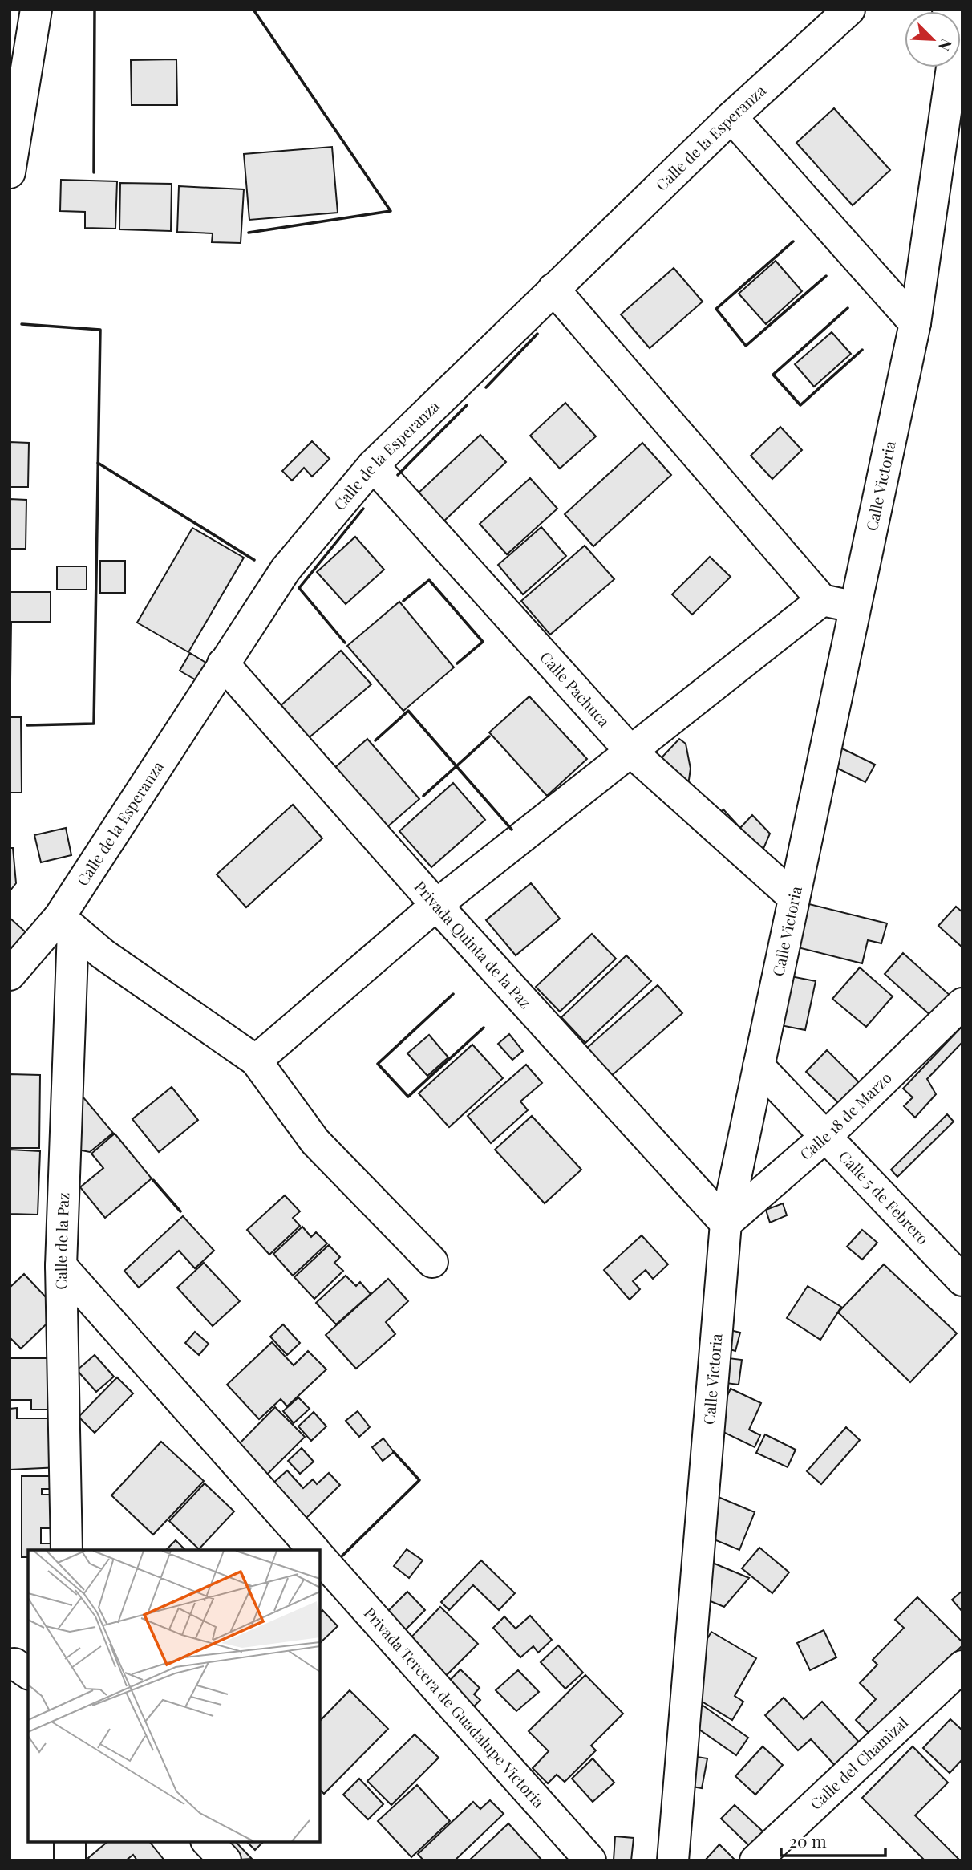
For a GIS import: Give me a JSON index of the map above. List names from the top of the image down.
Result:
{
  "streets": {
    "street": [
      "Calle de la Esperanza",
      "Calle Victoria",
      "Calle Pachuca",
      "Privada Quinta de la Paz",
      "Calle 18 de Marzo",
      "Calle 5 de Febrero",
      "Calle de la Paz",
      "Privada Tercera de Guadalupe Victoria",
      "Calle del Chamizal"
    ]
  },
  "crossings": [
    ["Calle de la Esperanza", "Calle Pachuca"],
    ["Calle de la Esperanza", "Privada Quinta de la Paz"],
    ["Calle de la Esperanza", "Calle de la Paz"],
    ["Calle Victoria", "Calle Pachuca"],
    ["Calle Victoria", "Privada Quinta de la Paz"],
    ["Calle Victoria", "Calle 18 de Marzo"],
    ["Calle Victoria", "Calle 5 de Febrero"],
    ["Privada Quinta de la Paz", "Calle 18 de Marzo"],
    ["Calle 18 de Marzo", "Calle 5 de Febrero"]
  ],
  "scale_bar": "20 m",
  "north": "bottom right"
}
